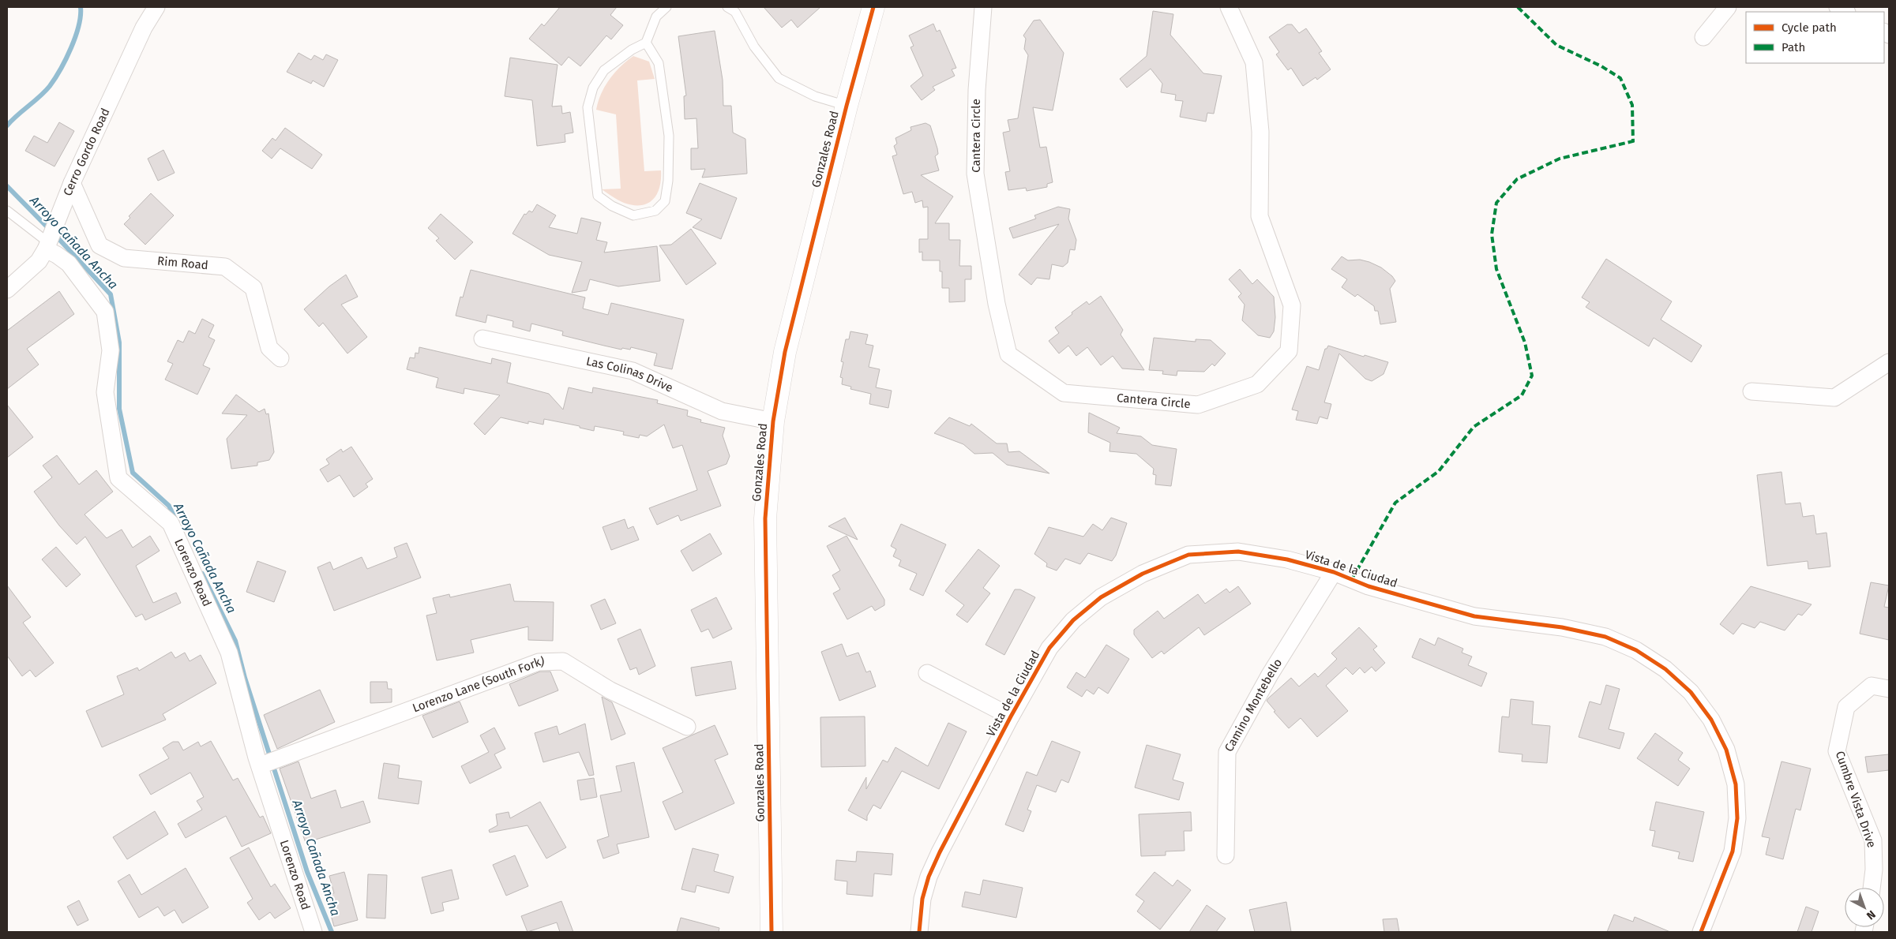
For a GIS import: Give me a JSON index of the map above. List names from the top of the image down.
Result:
{
  "streets": {
    "street": [
      "Cantera Circle",
      "Gonzales Road",
      "Cerro Gordo Road",
      "Rim Road",
      "Las Colinas Drive",
      "Vista de la Ciudad",
      "Lorenzo Road",
      "Lorenzo Lane (South Fork)",
      "Camino Montebello",
      "Cumbre Vista Drive"
    ]
  },
  "crossings": [
    ["Gonzales Road", "Las Colinas Drive"],
    ["Cerro Gordo Road", "Rim Road"],
    ["Cerro Gordo Road", "Lorenzo Road"],
    ["Vista de la Ciudad", "Camino Montebello"]
  ],
  "water": ["Arroyo Cañada Ancha"],
  "legend": ["Cycle path", "Path"],
  "north": "bottom right"
}
